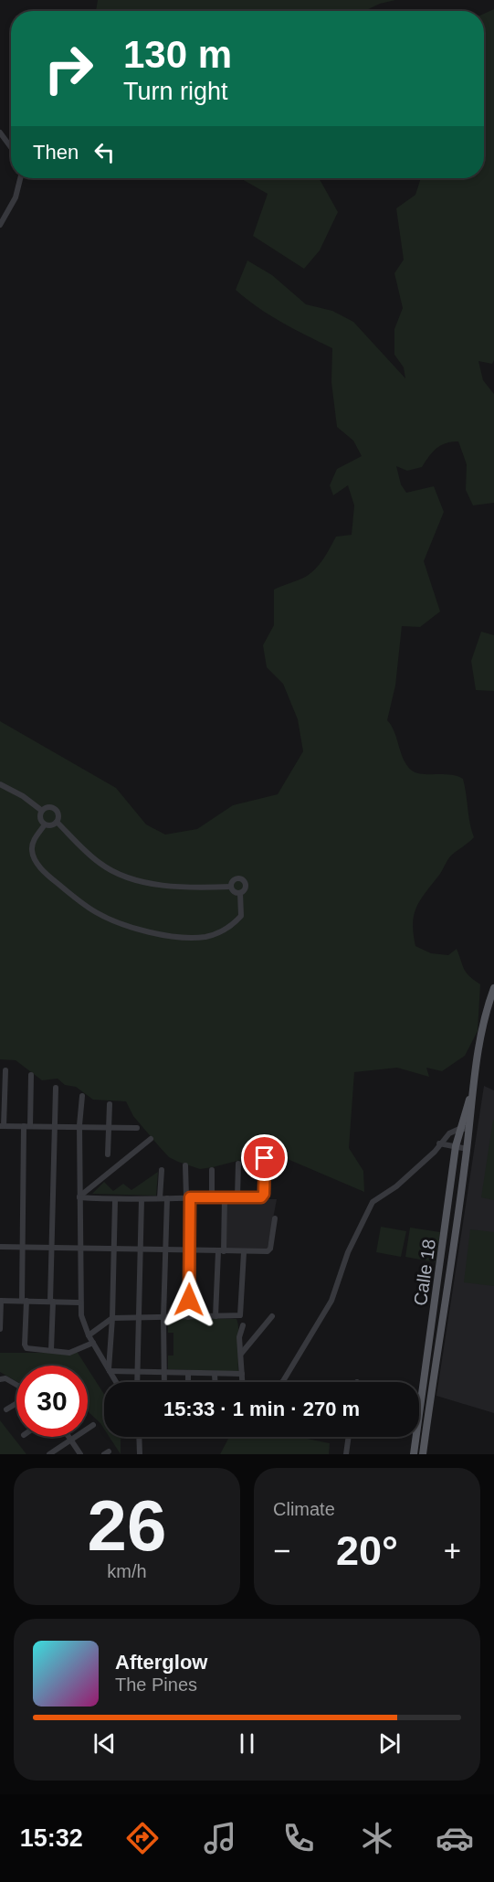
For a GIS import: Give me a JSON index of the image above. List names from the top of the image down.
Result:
{
  "streets": {
    "main road": ["Calle 18"]
  },
  "page": {
    "turn": ["130 m", "Turn right"],
    "then": "Then",
    "limit": "30",
    "trip": "15:33 · 1 min · 270 m",
    "tile": [
      ["26", "km/h"],
      "Climate"
    ],
    "heat": ["−", "20°", "+"],
    "song": ["Afterglow", "The Pines"],
    "tabs": "15:32"
  }
}
